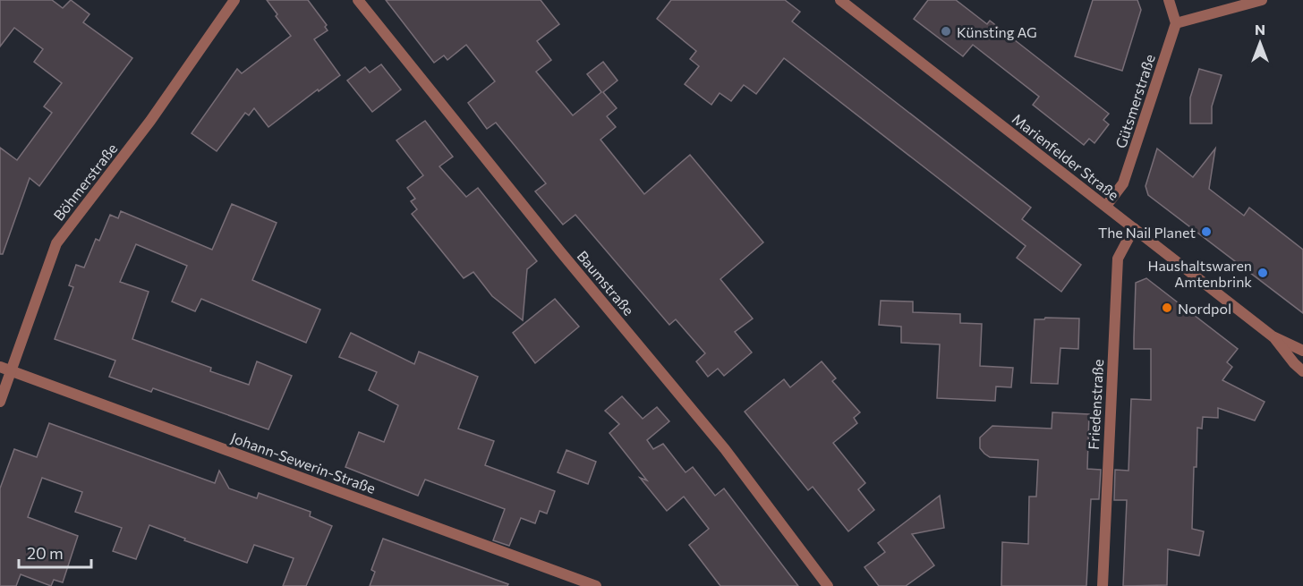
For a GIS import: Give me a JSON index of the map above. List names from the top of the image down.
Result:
{
  "streets": {
    "street": [
      "Gütsmerstraße",
      "Marienfelder Straße",
      "Böhmerstraße",
      "Baumstraße",
      "Friedenstraße",
      "Johann-Sewerin-Straße"
    ]
  },
  "crossings": [
    ["Gütsmerstraße", "Marienfelder Straße"],
    ["Marienfelder Straße", "Friedenstraße"],
    ["Böhmerstraße", "Johann-Sewerin-Straße"]
  ],
  "places": [
    "Künsting AG",
    "The Nail Planet",
    "Haushaltswaren Amtenbrink",
    "Nordpol"
  ],
  "scale_bar": "20 m",
  "north": "top"
}
